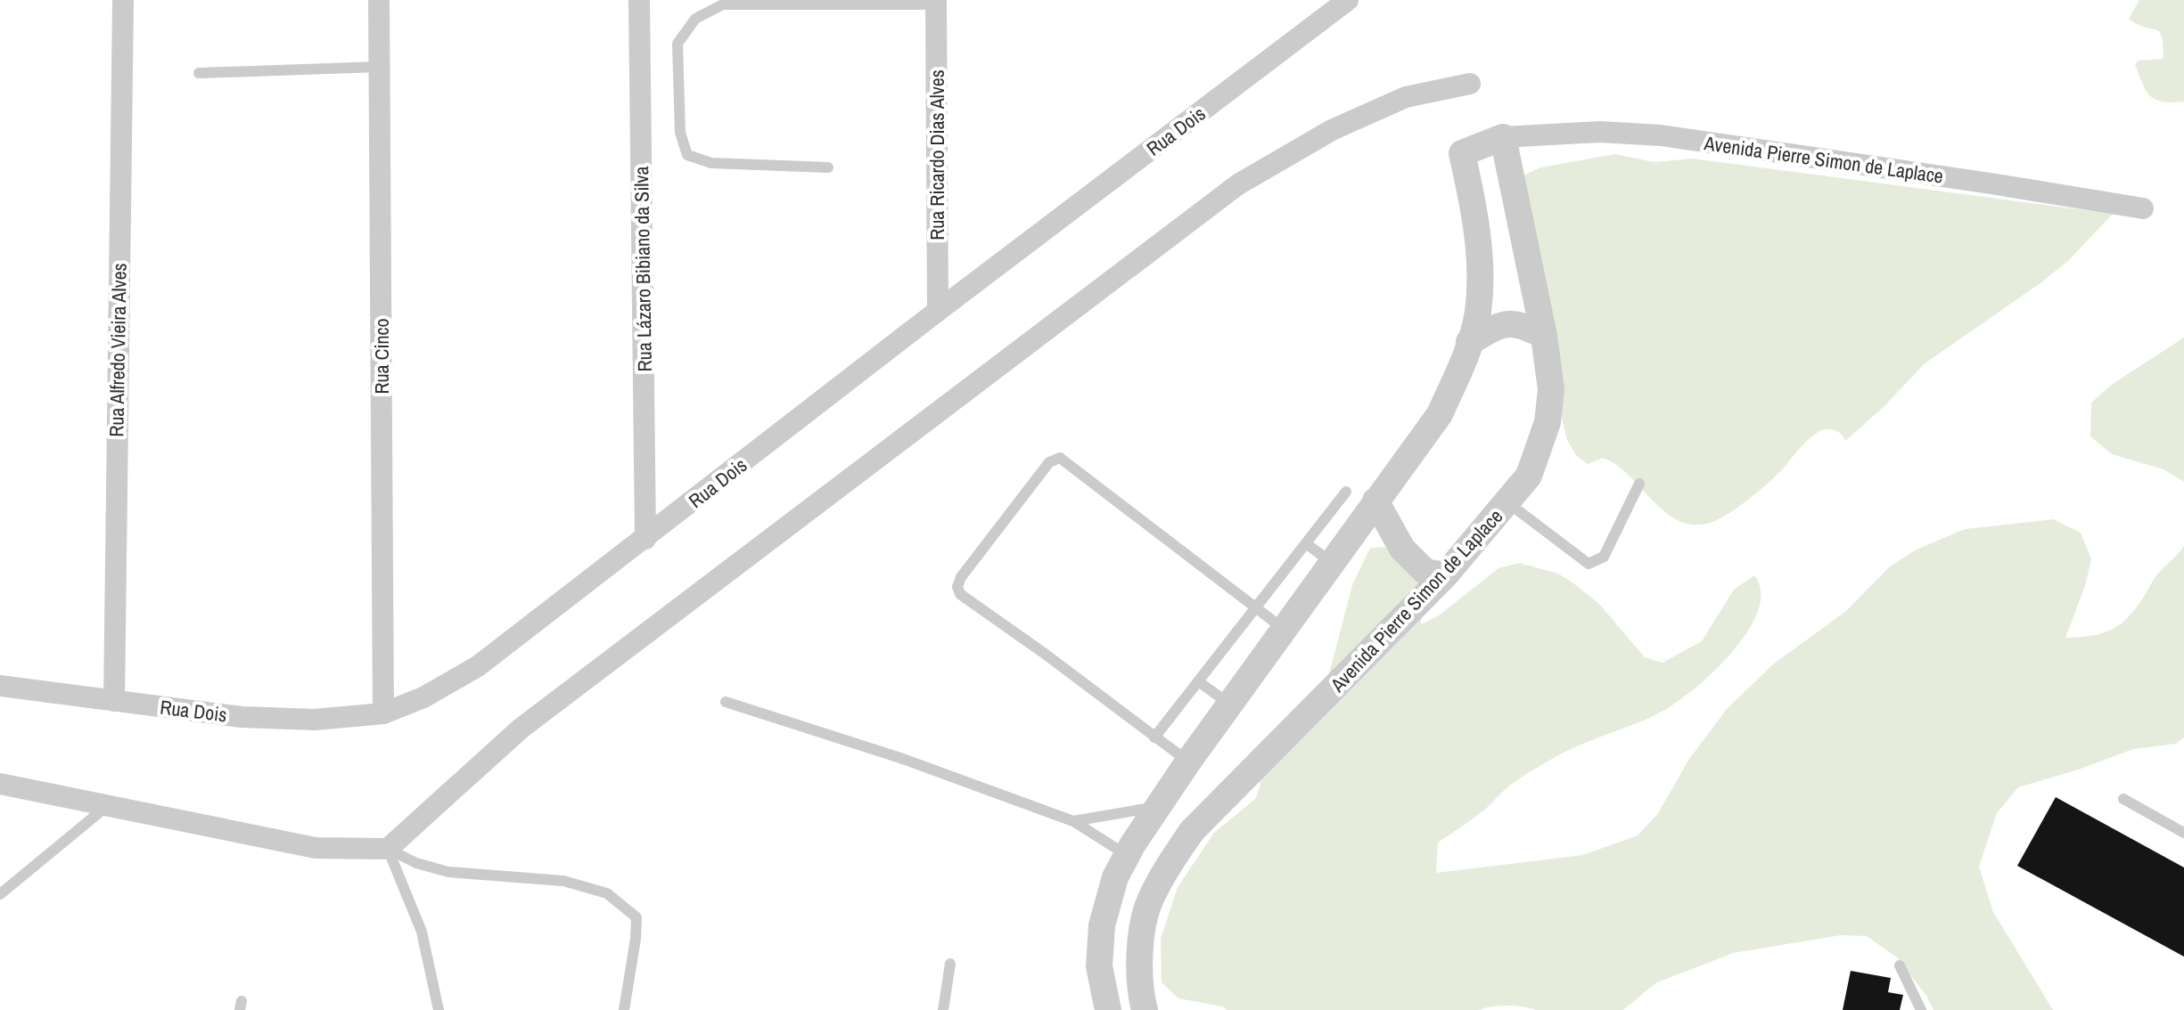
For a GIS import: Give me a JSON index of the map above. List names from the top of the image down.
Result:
{
  "streets": {
    "street": [
      "Rua Dois",
      "Rua Ricardo Dias Alves",
      "Avenida Pierre Simon de Laplace",
      "Rua Lázaro Bibiano da Silva",
      "Rua Alfredo Vieira Alves",
      "Rua Cinco"
    ]
  },
  "crossings": [
    ["Rua Dois", "Rua Ricardo Dias Alves"],
    ["Rua Dois", "Rua Lázaro Bibiano da Silva"],
    ["Rua Dois", "Rua Alfredo Vieira Alves"],
    ["Rua Dois", "Rua Cinco"]
  ]
}
